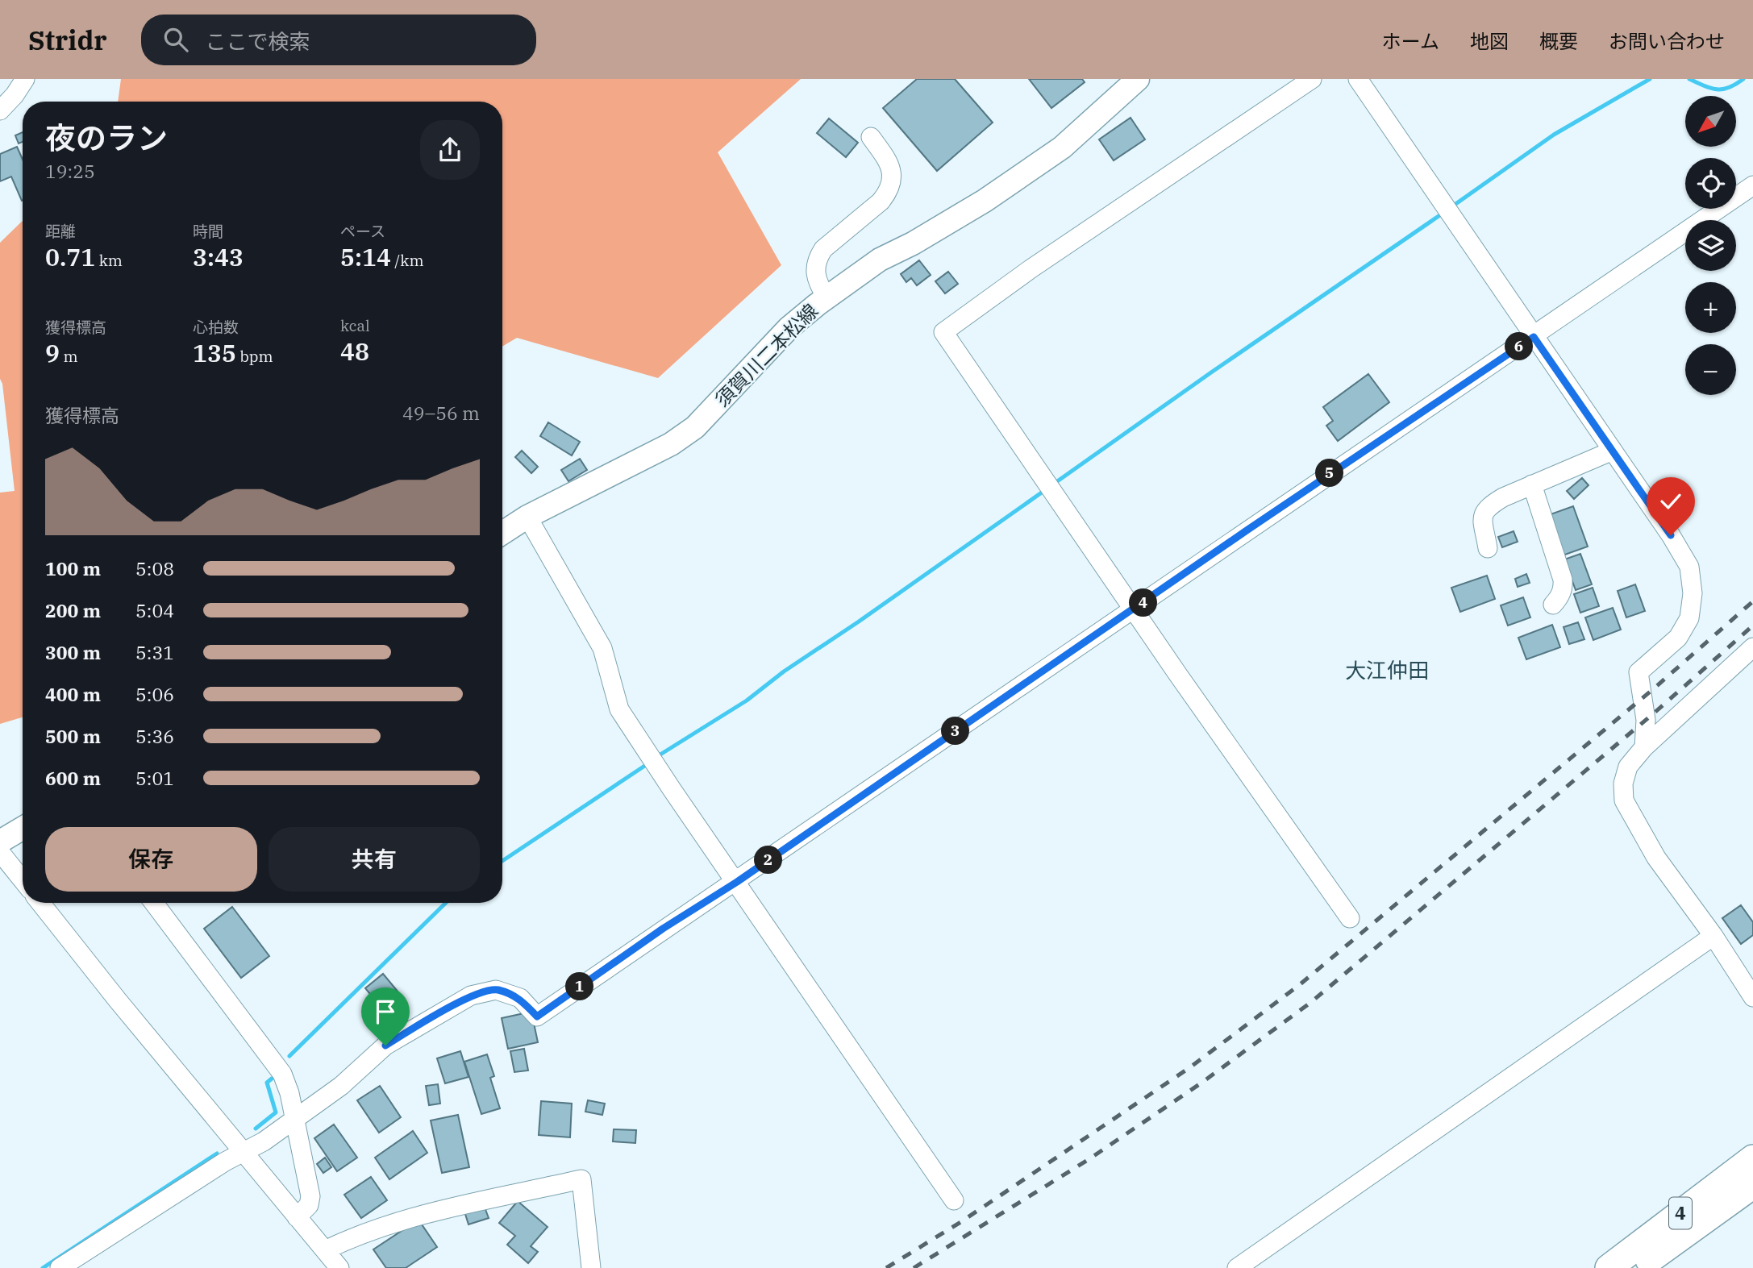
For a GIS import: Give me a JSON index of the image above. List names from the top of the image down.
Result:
{
  "streets": {
    "highway": ["4"],
    "main road": ["須賀川二本松線"]
  },
  "districts": ["大江仲田"],
  "north": "bottom left",
  "page": {
    "header": "Stridr",
    "search": "ここで検索",
    "nav": [
      "ホーム",
      "地図",
      "概要",
      "お問い合わせ"
    ],
    "map_buttons": ["+", "−"],
    "heading": ["夜のラン", "19:25"],
    "stats": [
      ["距離", "0.71 km"],
      ["時間", "3:43"],
      ["ペース", "5:14 /km"],
      ["獲得標高", "9 m"],
      ["心拍数", "135 bpm"],
      ["kcal", "48"]
    ],
    "pins": [
      "6",
      "5",
      "4",
      "3",
      "2",
      "1"
    ],
    "chart": ["獲得標高", "49–56 m"],
    "list": [
      {
        "name": "100 m",
        "note": "5:08"
      },
      {
        "name": "200 m",
        "note": "5:04"
      },
      {
        "name": "300 m",
        "note": "5:31"
      },
      {
        "name": "400 m",
        "note": "5:06"
      },
      {
        "name": "500 m",
        "note": "5:36"
      },
      {
        "name": "600 m",
        "note": "5:01"
      }
    ],
    "buttons": ["保存", "共有"]
  }
}
